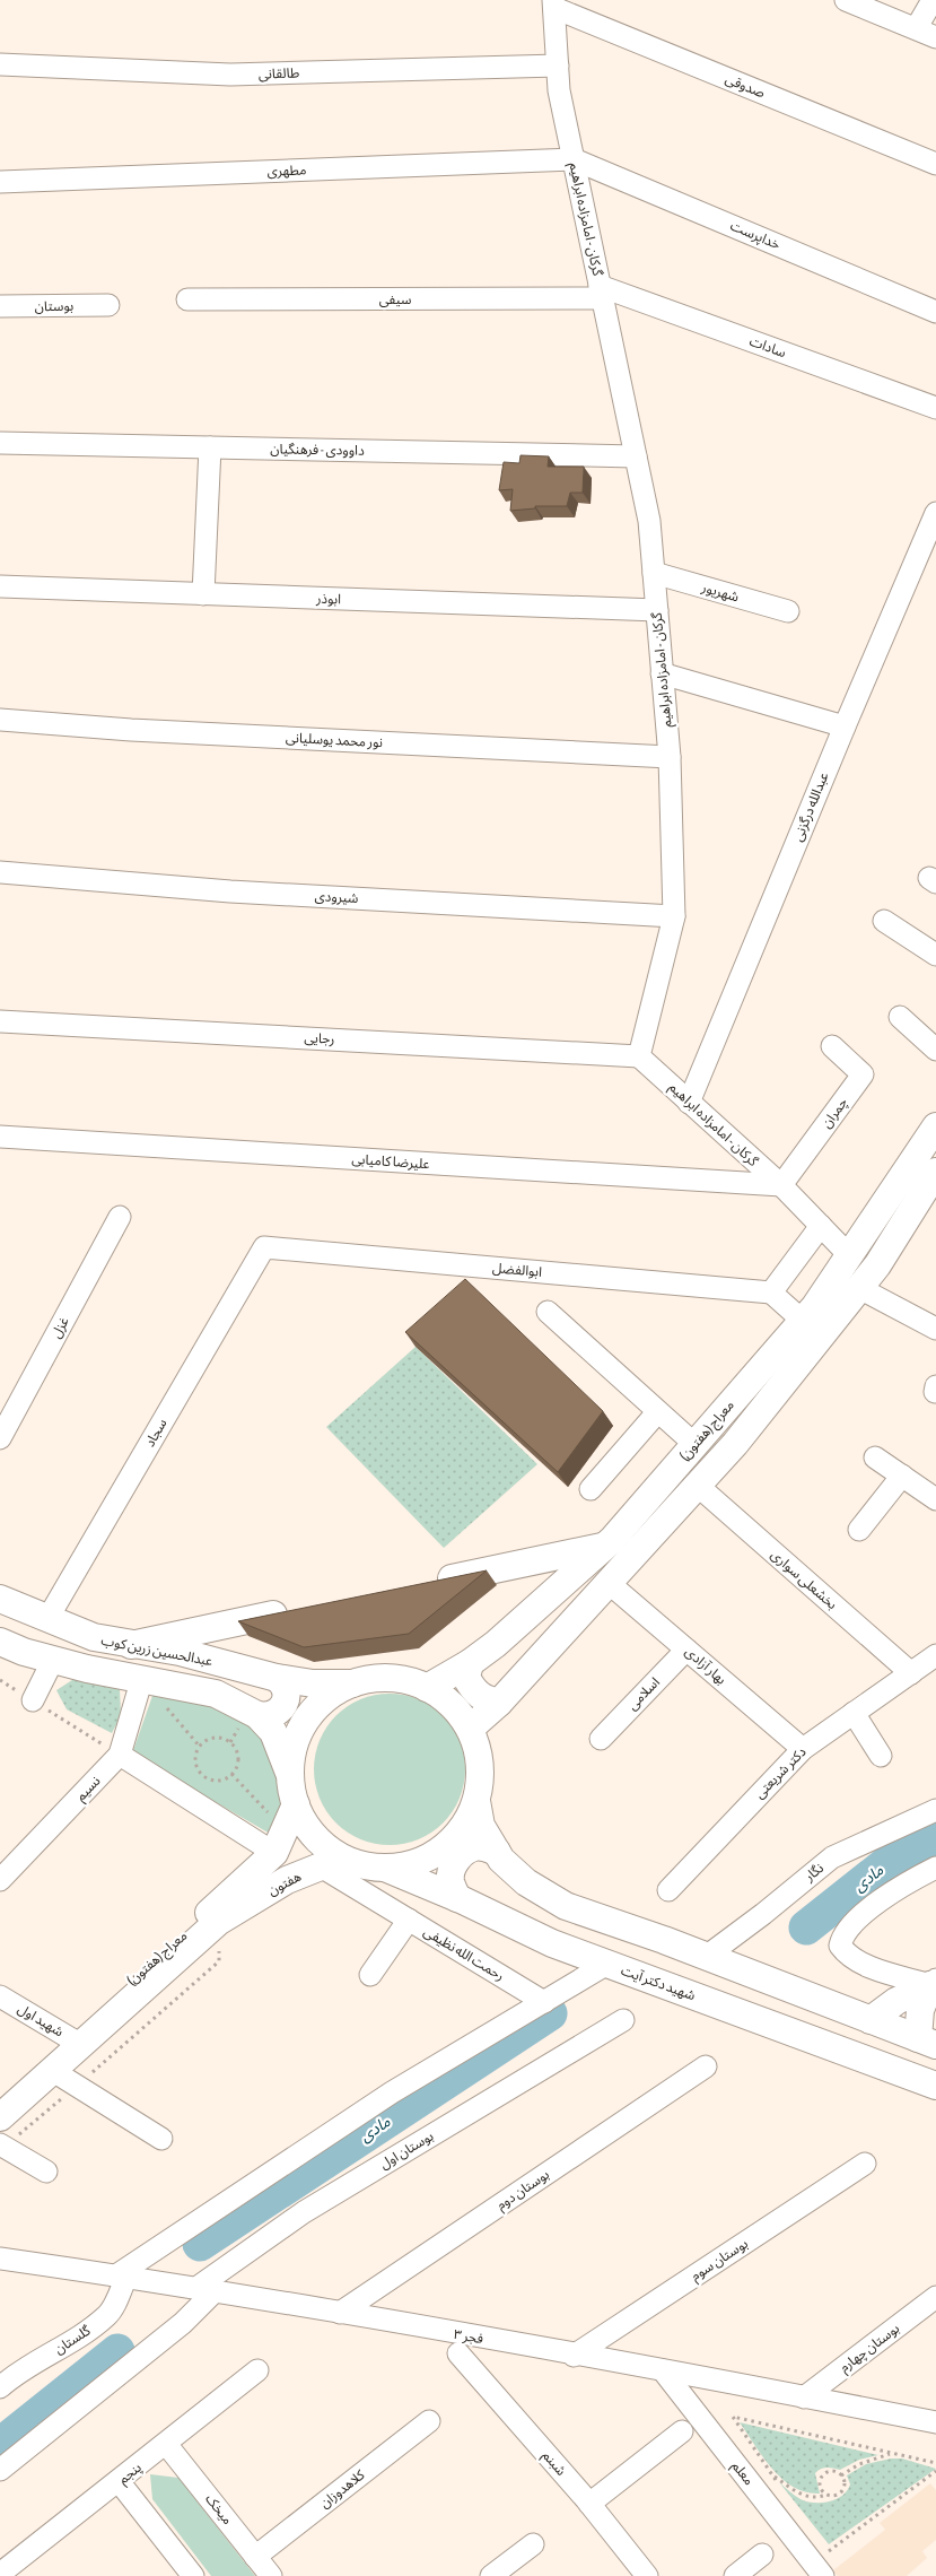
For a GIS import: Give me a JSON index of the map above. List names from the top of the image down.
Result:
{
  "streets": {
    "main road": [
      "معراج (هفتون)",
      "عبدالحسین زرین کوب",
      "هفتون",
      "شهید دکتر آیت"
    ],
    "street": [
      "طالقانی",
      "صدوقی",
      "مطهری",
      "گرکان - امامزاده ابراهیم",
      "خداپرست",
      "سیفی",
      "بوستان",
      "سادات",
      "داوودی - فرهنگیان",
      "شهریور",
      "ابوذر",
      "نور محمد یوسلیانی",
      "عبدالله درگزنی",
      "شیرودی",
      "رجایی",
      "چمران",
      "علیرضا کامیابی",
      "ابوالفضل",
      "غزل",
      "سجاد",
      "بخشعلی سواری",
      "بهار آزادی",
      "اسلامی",
      "دکتر شریعتی",
      "نسیم",
      "نگار",
      "رحمت الله نظیفی",
      "شهید اول",
      "بوستان اول",
      "بوستان دوم",
      "بوستان سوم",
      "فجر ۳",
      "گلستان",
      "بوستان چهارم",
      "شبنم",
      "پنجم",
      "معلم",
      "کلاهدوزان",
      "میخک"
    ]
  },
  "crossings": [
    ["طالقانی", "گرکان - امامزاده ابراهیم"],
    ["صدوقی", "گرکان - امامزاده ابراهیم"],
    ["مطهری", "گرکان - امامزاده ابراهیم"],
    ["مطهری", "خداپرست"],
    ["گرکان - امامزاده ابراهیم", "خداپرست"],
    ["گرکان - امامزاده ابراهیم", "سیفی"],
    ["گرکان - امامزاده ابراهیم", "سادات"],
    ["گرکان - امامزاده ابراهیم", "داوودی - فرهنگیان"],
    ["گرکان - امامزاده ابراهیم", "شهریور"],
    ["گرکان - امامزاده ابراهیم", "ابوذر"],
    ["گرکان - امامزاده ابراهیم", "نور محمد یوسلیانی"],
    ["گرکان - امامزاده ابراهیم", "عبدالله درگزنی"],
    ["گرکان - امامزاده ابراهیم", "شیرودی"],
    ["گرکان - امامزاده ابراهیم", "رجایی"],
    ["گرکان - امامزاده ابراهیم", "چمران"],
    ["گرکان - امامزاده ابراهیم", "علیرضا کامیابی"],
    ["گرکان - امامزاده ابراهیم", "معراج (هفتون)"],
    ["سیفی", "سادات"],
    ["چمران", "علیرضا کامیابی"],
    ["ابوالفضل", "سجاد"],
    ["معراج (هفتون)", "عبدالحسین زرین کوب"],
    ["معراج (هفتون)", "هفتون"],
    ["معراج (هفتون)", "شهید دکتر آیت"],
    ["معراج (هفتون)", "شهید اول"],
    ["سجاد", "عبدالحسین زرین کوب"],
    ["بخشعلی سواری", "دکتر شریعتی"],
    ["عبدالحسین زرین کوب", "هفتون"],
    ["عبدالحسین زرین کوب", "شهید دکتر آیت"],
    ["بهار آزادی", "اسلامی"],
    ["بهار آزادی", "دکتر شریعتی"],
    ["هفتون", "رحمت الله نظیفی"],
    ["هفتون", "شهید دکتر آیت"],
    ["بوستان اول", "فجر ۳"],
    ["بوستان دوم", "فجر ۳"],
    ["بوستان سوم", "فجر ۳"],
    ["فجر ۳", "گلستان"],
    ["فجر ۳", "بوستان چهارم"],
    ["فجر ۳", "معلم"],
    ["پنجم", "میخک"],
    ["کلاهدوزان", "میخک"]
  ],
  "water": ["مادی"]
}
